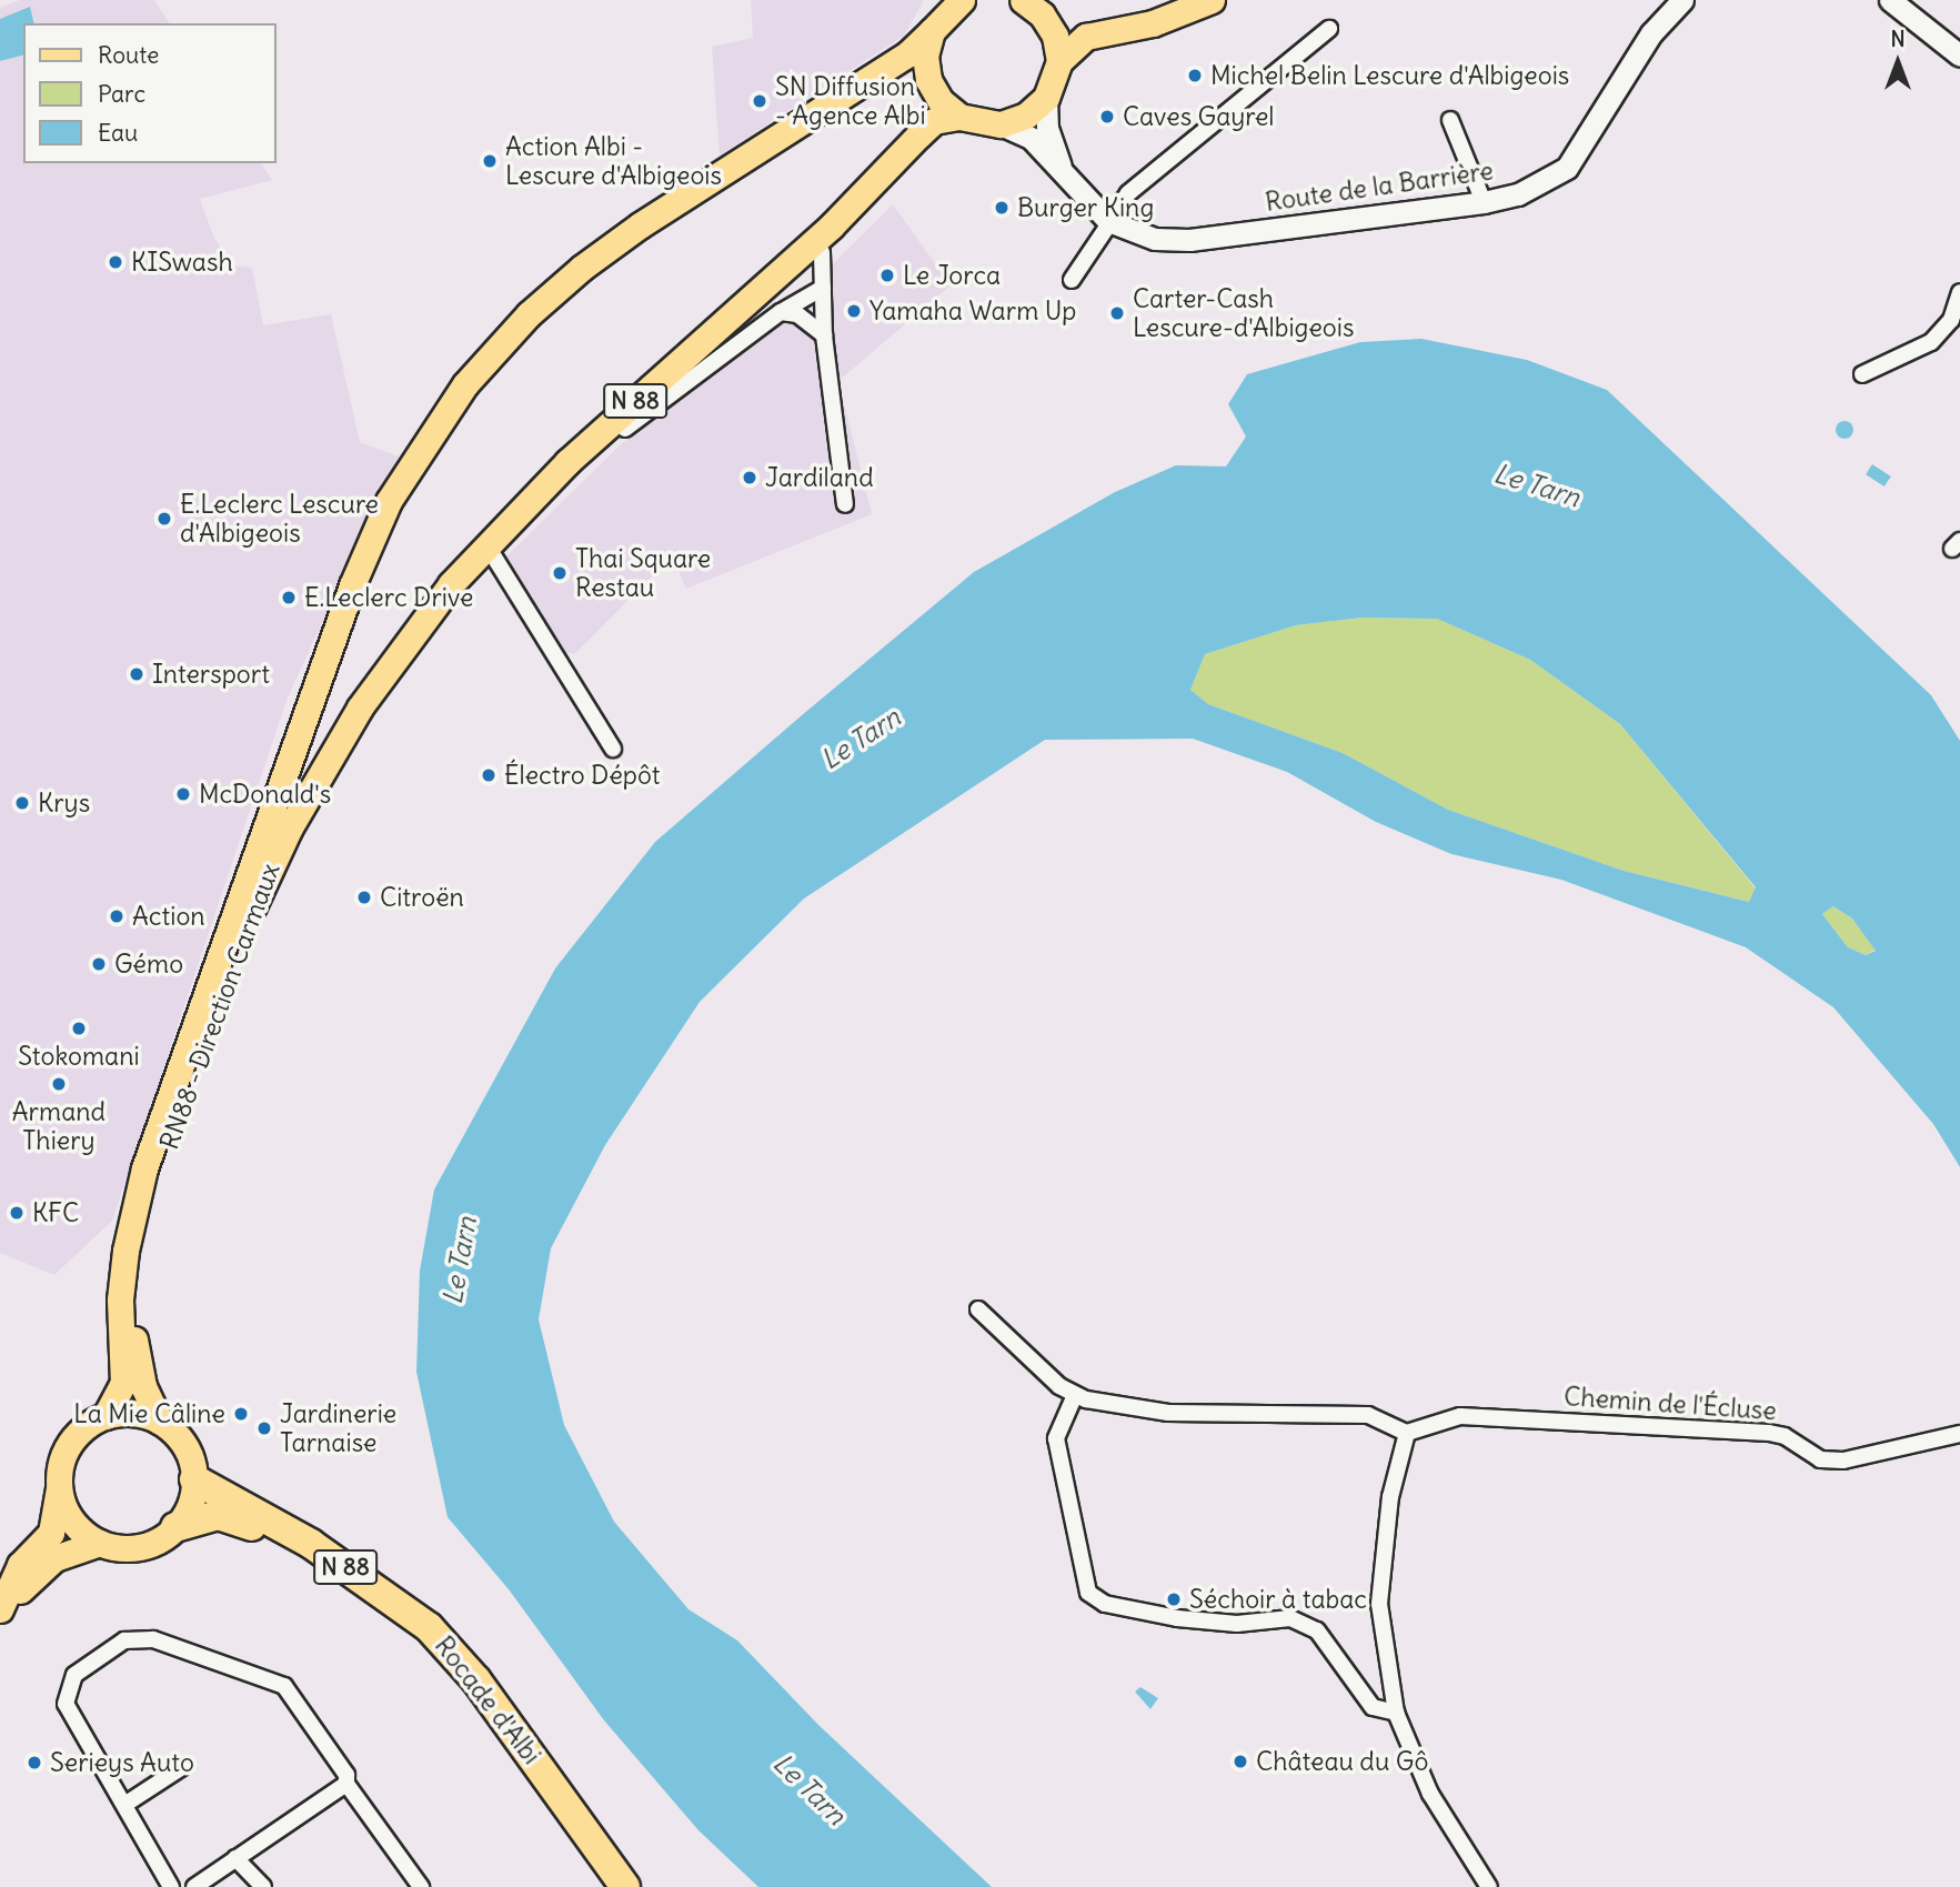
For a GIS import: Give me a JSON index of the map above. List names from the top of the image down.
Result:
{
  "streets": {
    "highway": ["N 88", "Rocade d'Albi"],
    "main road": ["RN88 - Direction Carmaux"],
    "street": ["Route de la Barrière", "Chemin de l'Écluse"]
  },
  "crossings": [
    ["RN88 - Direction Carmaux", "Rocade d'Albi"]
  ],
  "water": ["Le Tarn"],
  "places": [
    "Michel Belin Lescure d'Albigeois",
    "SN Diffusion - Agence Albi",
    "Caves Gayrel",
    "Action Albi - Lescure d'Albigeois",
    "Burger King",
    "KISwash",
    "Le Jorca",
    "Yamaha Warm Up",
    "Carter-Cash Lescure-d'Albigeois",
    "Jardiland",
    "E.Leclerc Lescure d'Albigeois",
    "Thai Square Restau",
    "E.Leclerc Drive",
    "Intersport",
    "Électro Dépôt",
    "McDonald's",
    "Krys",
    "Citroën",
    "Action",
    "Gémo",
    "Stokomani",
    "Armand Thiery",
    "KFC",
    "La Mie Câline",
    "Jardinerie Tarnaise",
    "Séchoir à tabac",
    "Château du Gô",
    "Serieys Auto"
  ],
  "legend": ["Route", "Parc", "Eau"],
  "north": "top"
}
